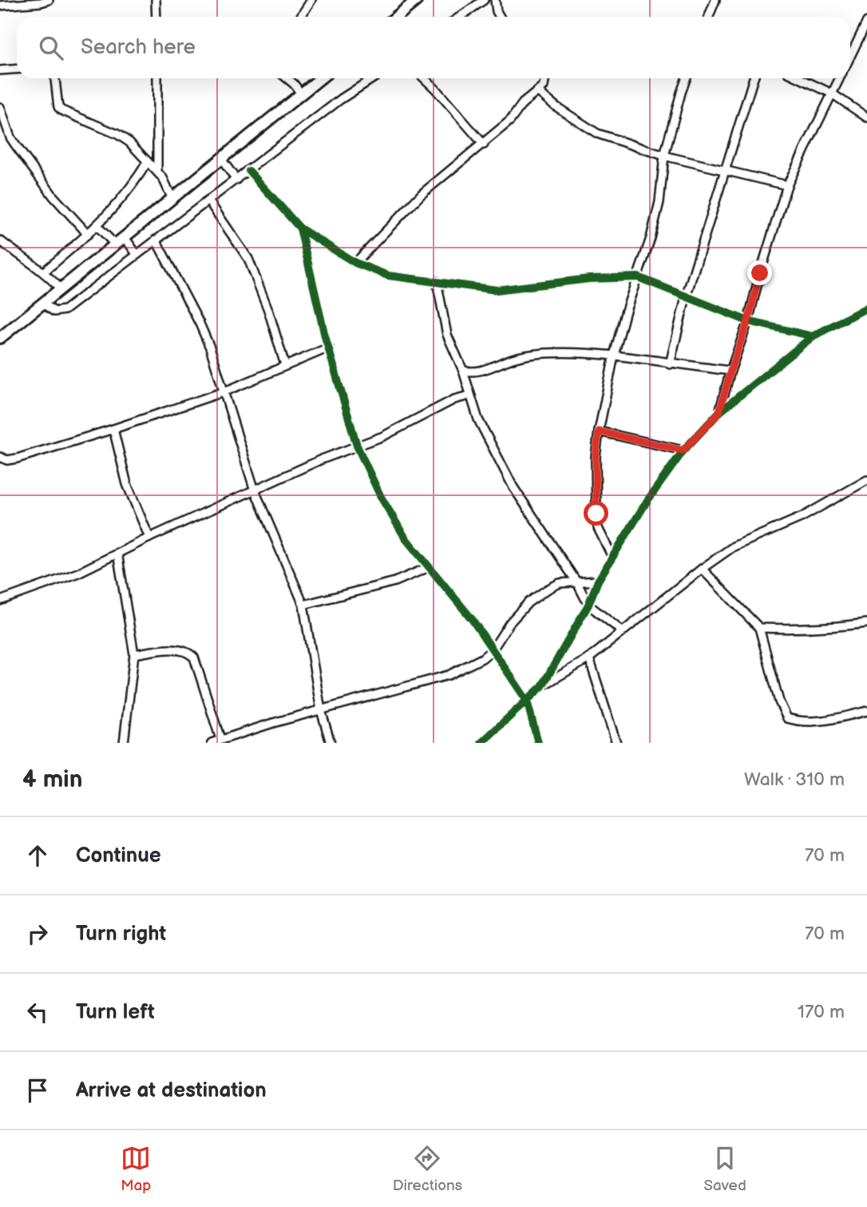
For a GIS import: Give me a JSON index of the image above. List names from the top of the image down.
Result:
{
  "page": {
    "search": "Search here",
    "heading": ["4 min", "Walk · 310 m"],
    "list": [
      ["Continue", "70 m"],
      ["Turn right", "70 m"],
      ["Turn left", "170 m"],
      "Arrive at destination"
    ],
    "nav": ["Map", "Directions", "Saved"]
  }
}
